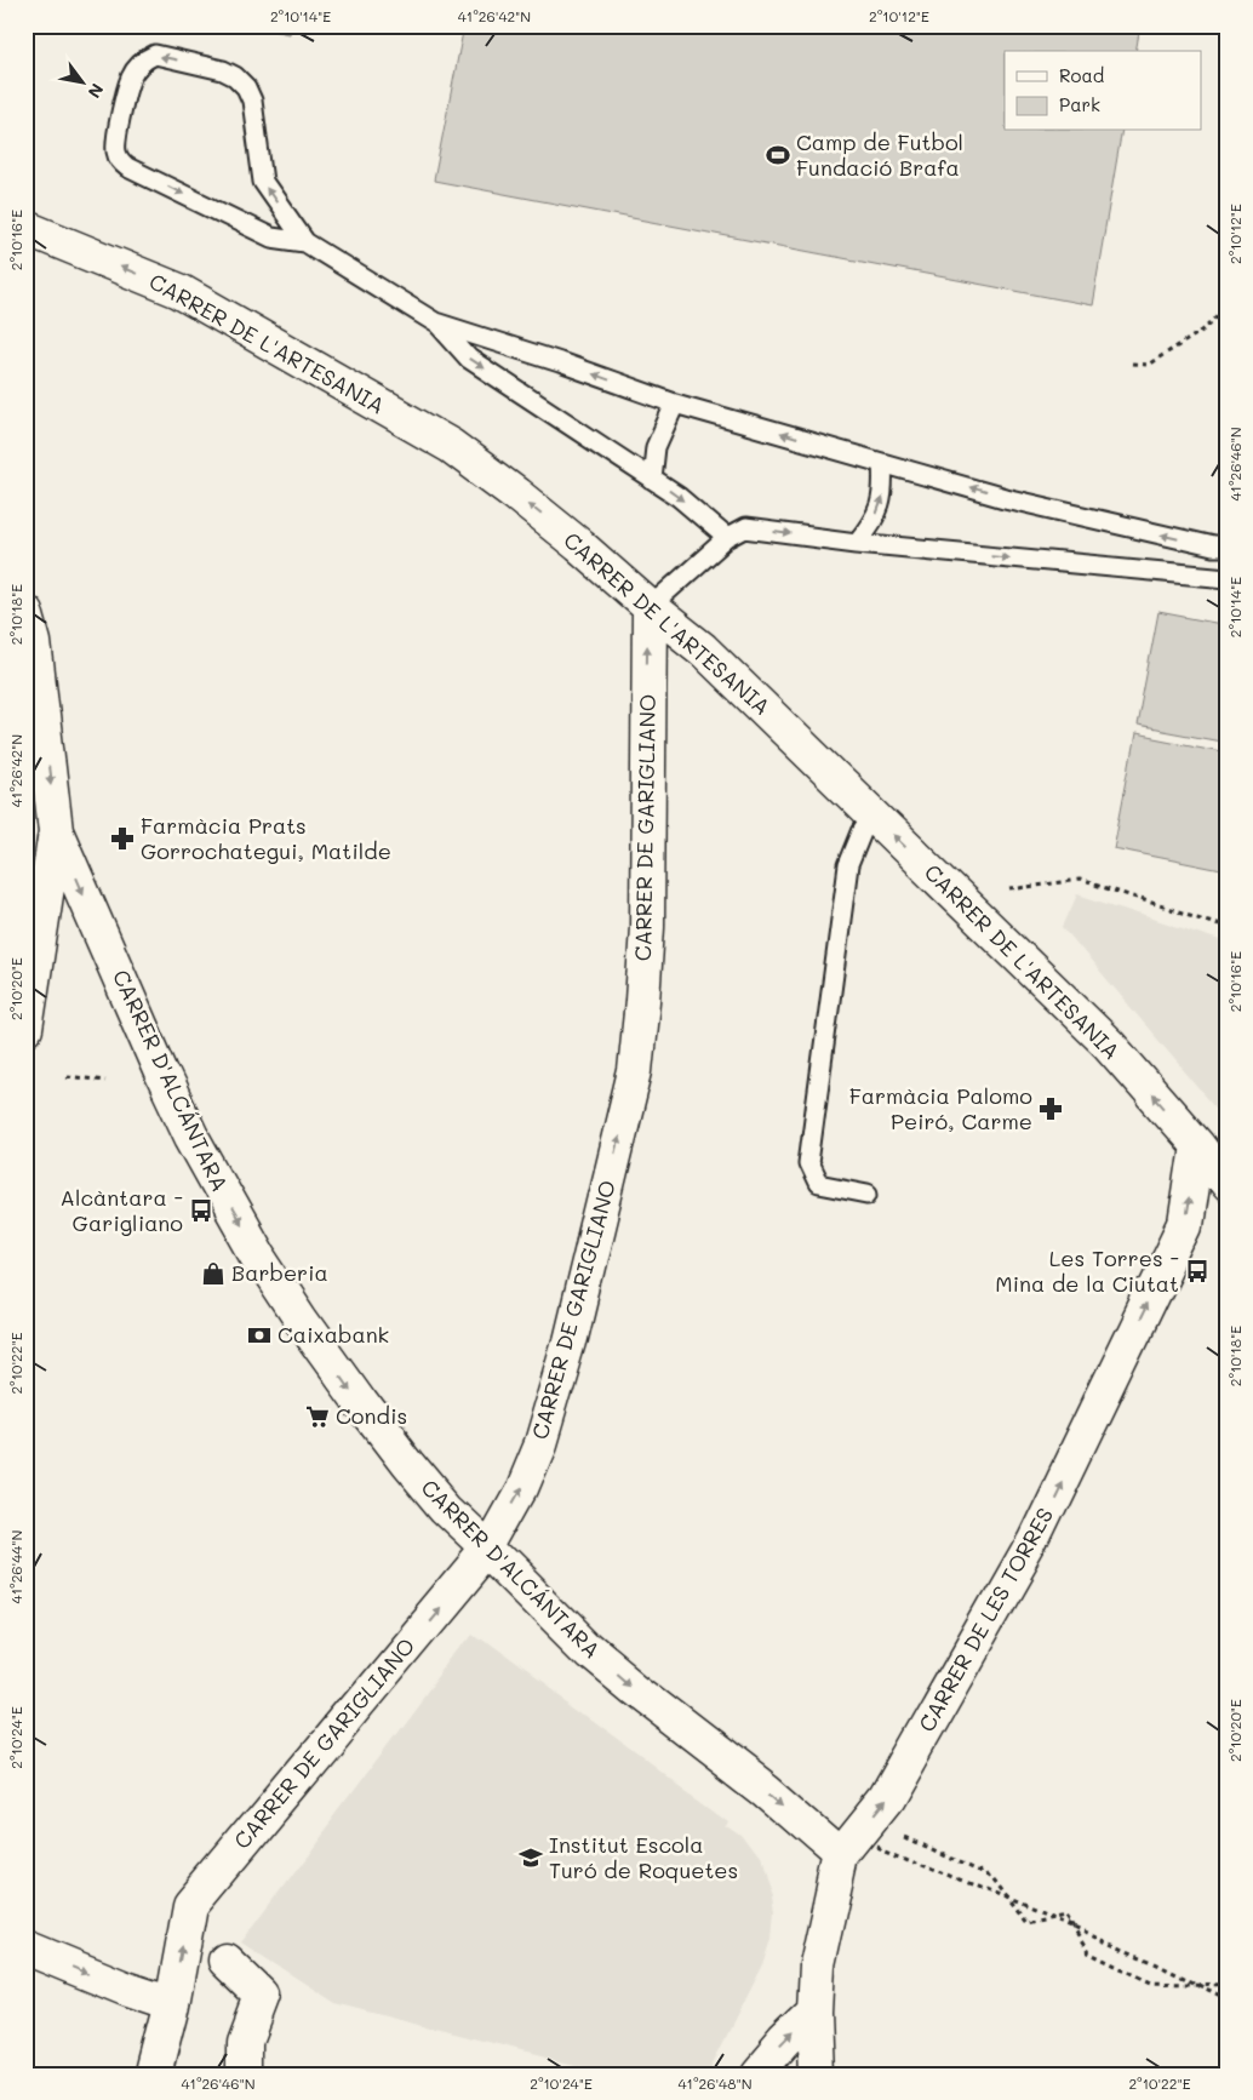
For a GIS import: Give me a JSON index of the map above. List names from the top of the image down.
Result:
{
  "streets": {
    "street": [
      "CARRER DE L'ARTESANIA",
      "CARRER DE GARIGLIANO",
      "CARRER D'ALCÁNTARA",
      "CARRER DE LES TORRES"
    ]
  },
  "crossings": [
    ["CARRER DE L'ARTESANIA", "CARRER DE GARIGLIANO"],
    ["CARRER DE L'ARTESANIA", "CARRER DE LES TORRES"],
    ["CARRER DE GARIGLIANO", "CARRER D'ALCÁNTARA"],
    ["CARRER D'ALCÁNTARA", "CARRER DE LES TORRES"]
  ],
  "one_way": [
    "CARRER DE L'ARTESANIA",
    "CARRER DE GARIGLIANO",
    "CARRER D'ALCÁNTARA",
    "CARRER DE LES TORRES"
  ],
  "places": {
    "sports": ["Camp de Futbol Fundació Brafa"],
    "pharmacy": ["Farmàcia Prats Gorrochategui, Matilde", "Farmàcia Palomo Peiró, Carme"],
    "bus stop": ["Alcàntara - Garigliano", "Les Torres - Mina de la Ciutat"],
    "shop": ["Barberia"],
    "bank": ["Caixabank"],
    "supermarket": ["Condis"],
    "school or university": ["Institut Escola Turó de Roquetes"]
  },
  "legend": ["Road", "Park"],
  "north": "bottom right",
  "coordinates": [
    "2°10'14\"E",
    "41°26'42\"N",
    "2°10'12\"E",
    "2°10'16\"E",
    "41°26'46\"N",
    "2°10'18\"E",
    "2°10'20\"E",
    "2°10'22\"E",
    "41°26'44\"N",
    "2°10'24\"E",
    "41°26'48\"N"
  ]
}
